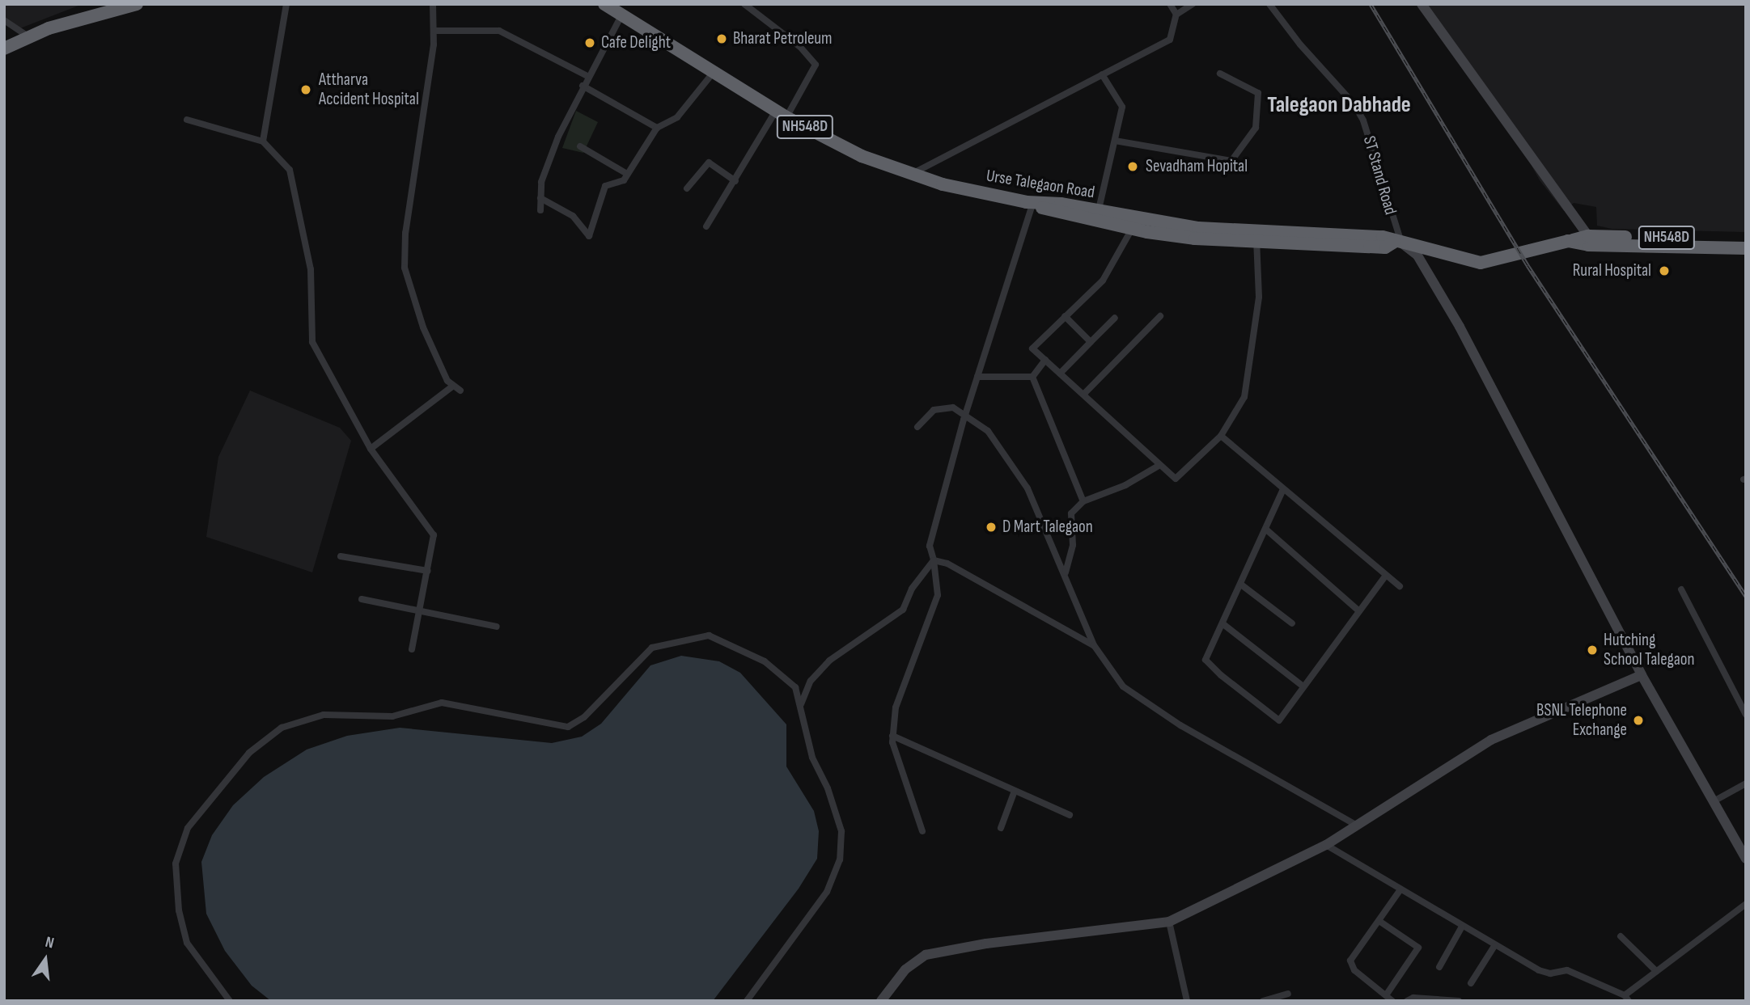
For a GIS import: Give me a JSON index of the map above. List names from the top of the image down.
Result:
{
  "streets": {
    "highway": ["NH548D", "Urse Talegaon Road"],
    "street": ["ST Stand Road"]
  },
  "crossings": [
    ["NH548D", "Urse Talegaon Road"],
    ["ST Stand Road", "Urse Talegaon Road"]
  ],
  "districts": ["Talegaon Dabhade"],
  "places": [
    "Bharat Petroleum",
    "Cafe Delight",
    "Attharva Accident Hospital",
    "Sevadham Hopital",
    "Rural Hospital",
    "D Mart Talegaon",
    "Hutching School Talegaon",
    "BSNL Telephone Exchange"
  ],
  "north": "top"
}
